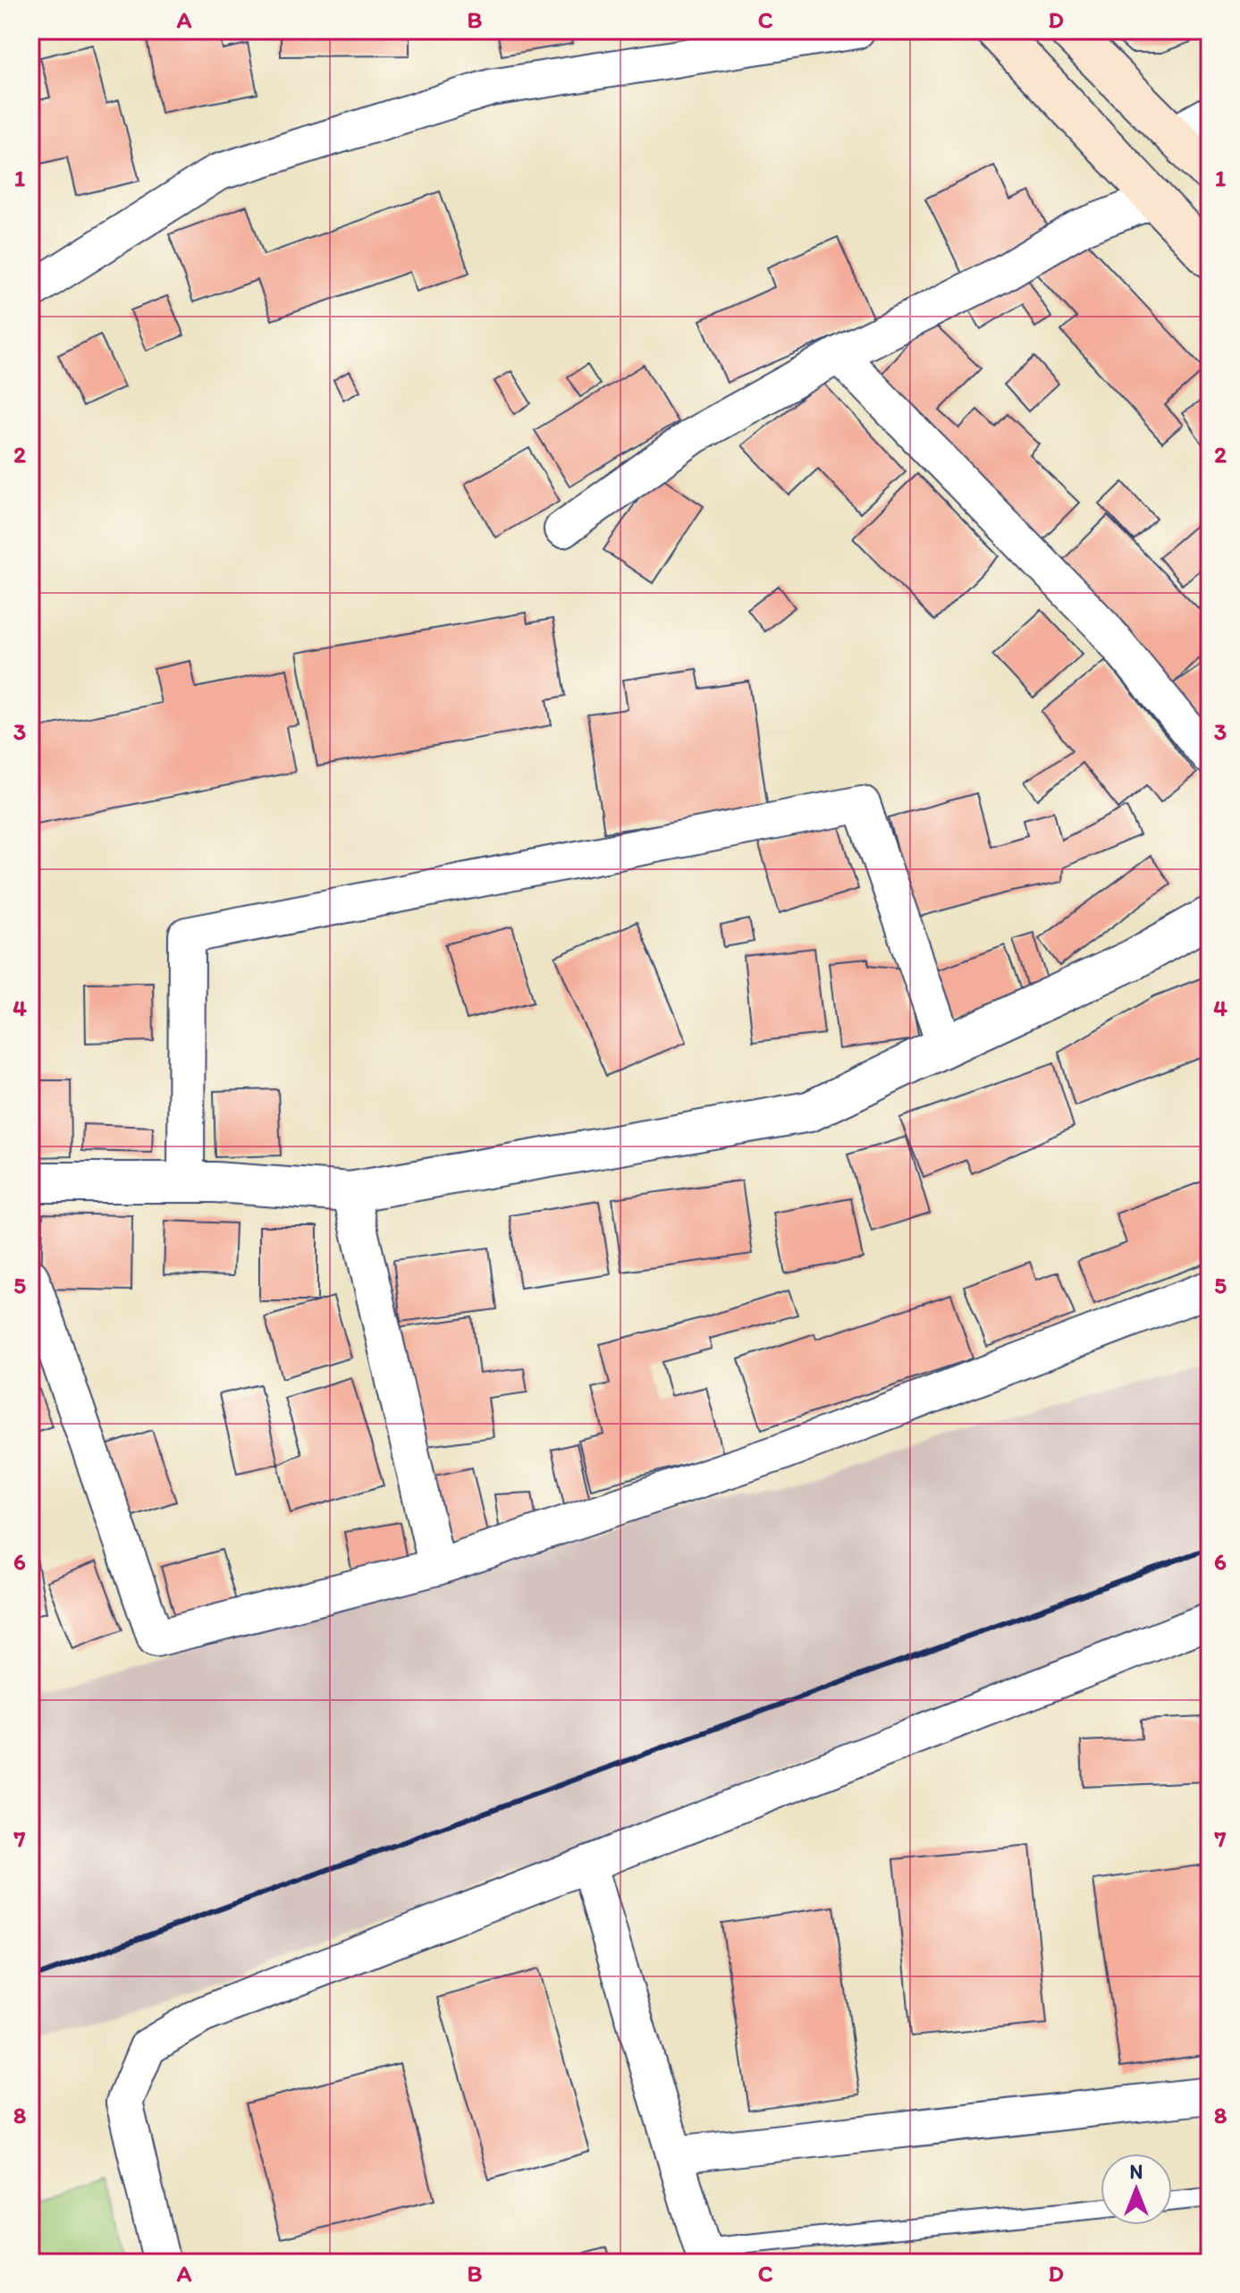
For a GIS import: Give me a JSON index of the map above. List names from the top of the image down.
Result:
{
  "north": "top",
  "grid": {
    "columns": [
      "A",
      "B",
      "C",
      "D"
    ],
    "rows": [
      "1",
      "2",
      "3",
      "4",
      "5",
      "6",
      "7",
      "8"
    ]
  }
}
